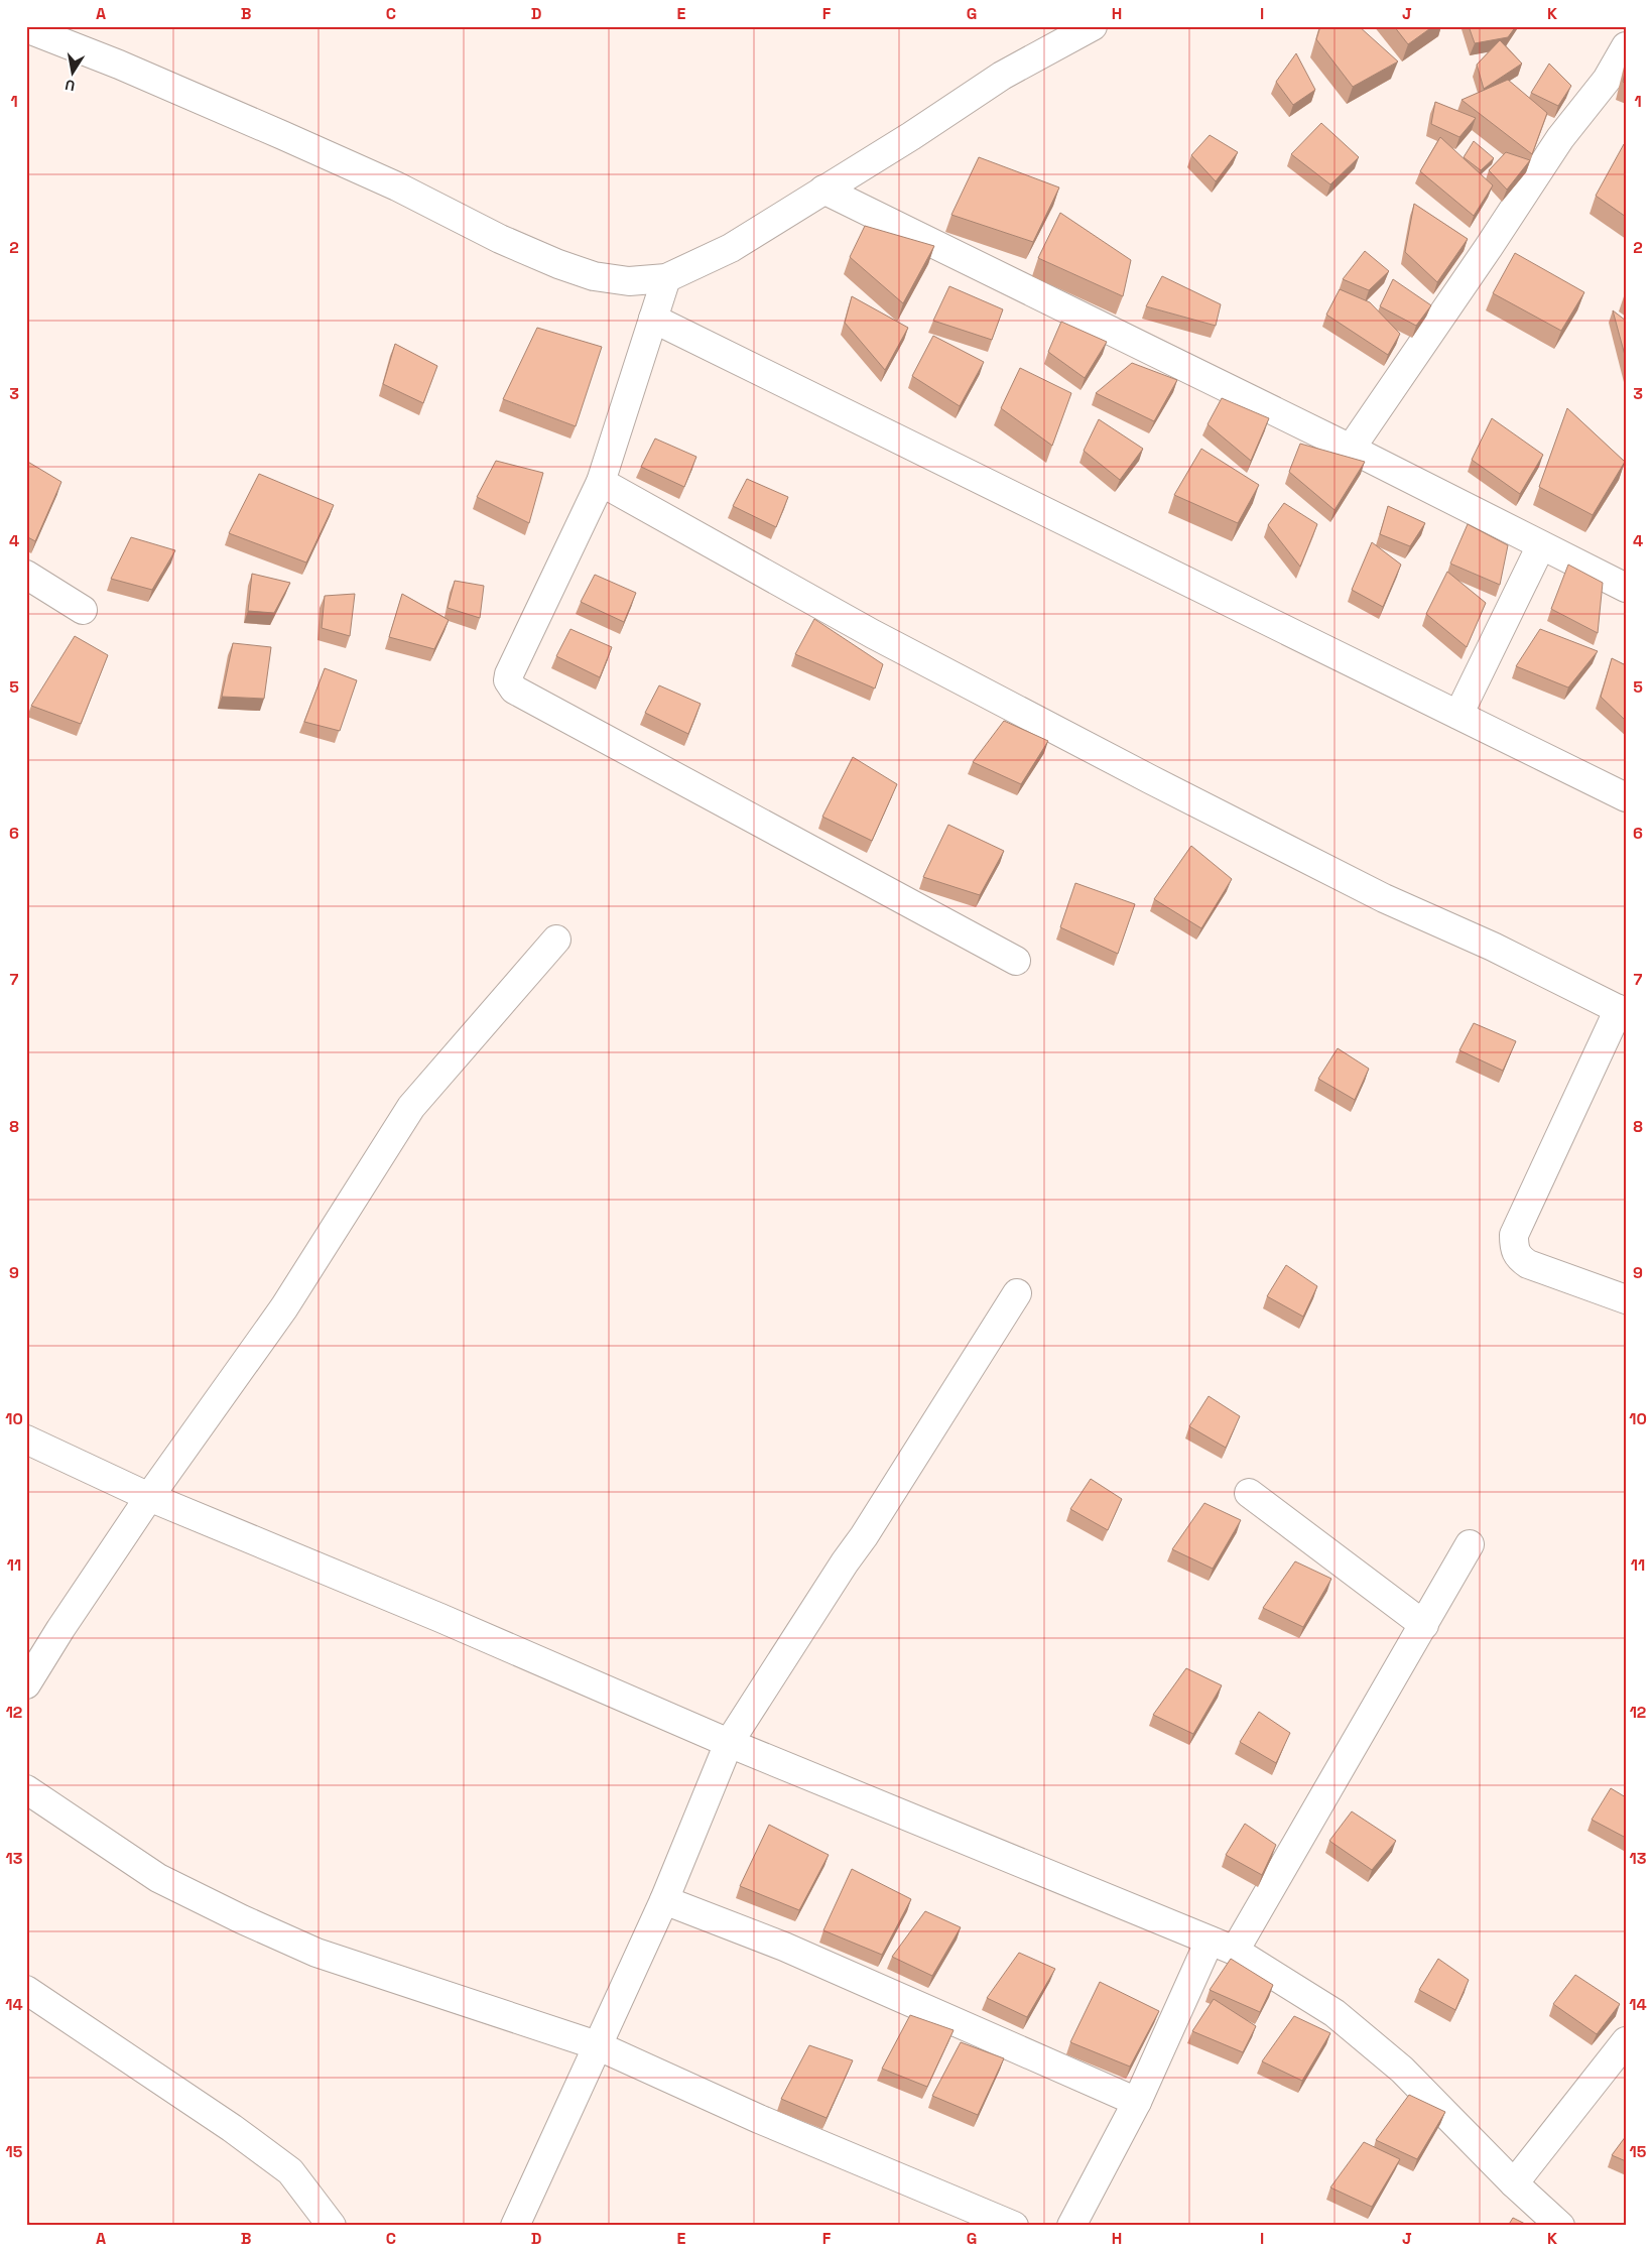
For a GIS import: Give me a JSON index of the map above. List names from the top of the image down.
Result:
{
  "north": "bottom",
  "grid": {
    "columns": [
      "A",
      "B",
      "C",
      "D",
      "E",
      "F",
      "G",
      "H",
      "I",
      "J",
      "K"
    ],
    "rows": [
      "1",
      "2",
      "3",
      "4",
      "5",
      "6",
      "7",
      "8",
      "9",
      "10",
      "11",
      "12",
      "13",
      "14",
      "15"
    ]
  }
}
